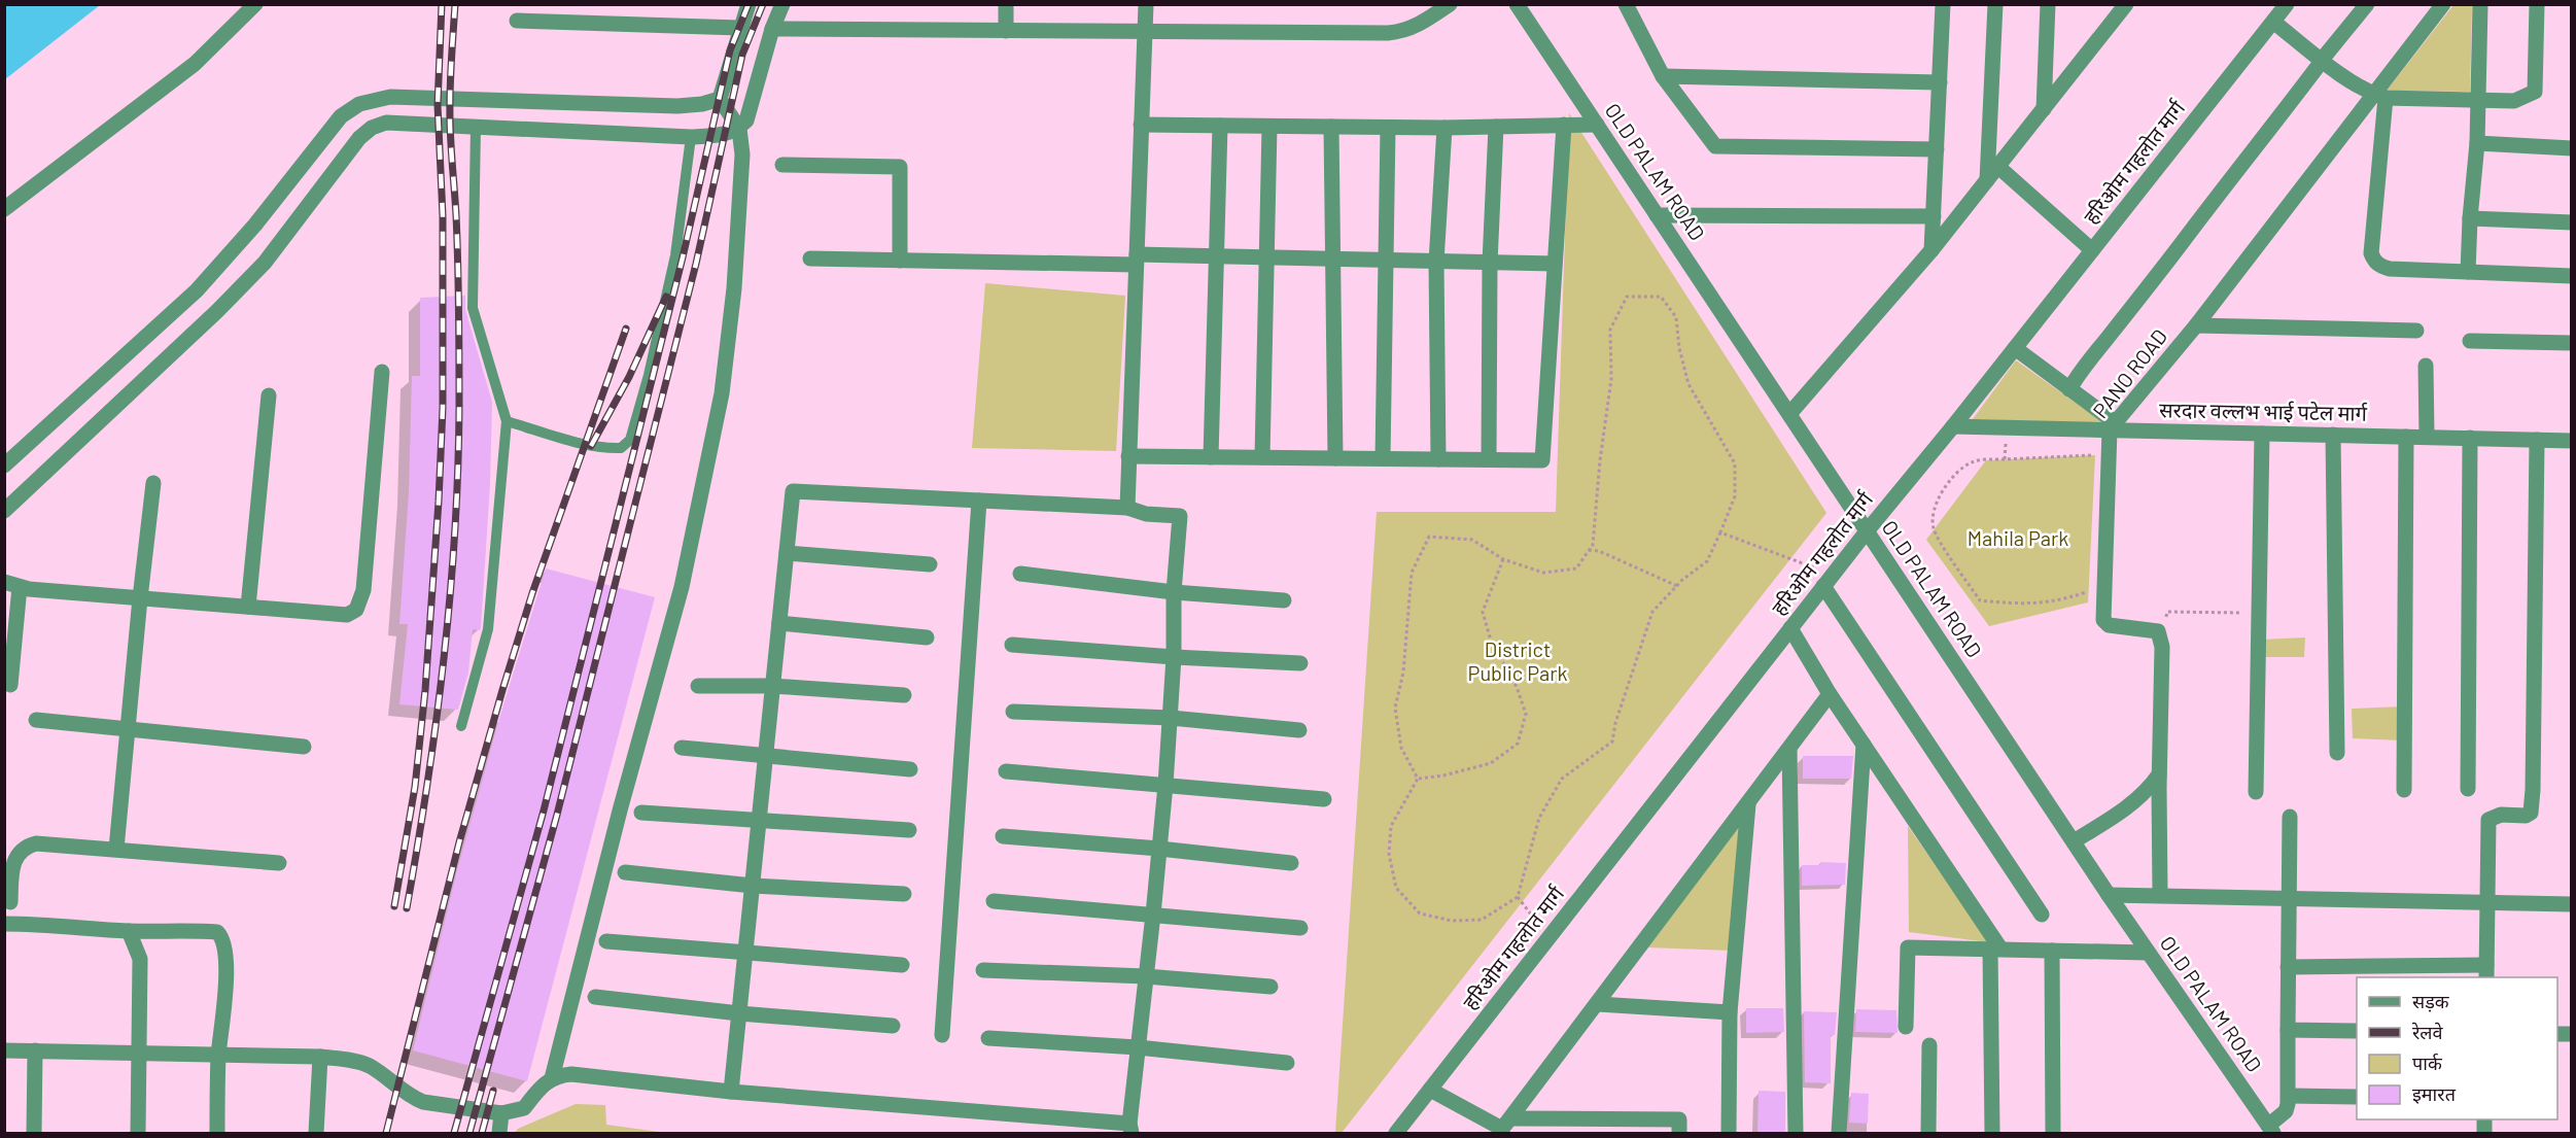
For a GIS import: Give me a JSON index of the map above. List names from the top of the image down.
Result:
{
  "streets": {
    "street": [
      "हरिओम गहलोत मार्ग",
      "OLD PALAM ROAD",
      "PANO ROAD",
      "सरदार वल्लभ भाई पटेल मार्ग"
    ]
  },
  "crossings": [
    ["हरिओम गहलोत मार्ग", "OLD PALAM ROAD"],
    ["हरिओम गहलोत मार्ग", "सरदार वल्लभ भाई पटेल मार्ग"],
    ["PANO ROAD", "सरदार वल्लभ भाई पटेल मार्ग"]
  ],
  "parks": ["Mahila Park", "District Public Park"],
  "legend": [
    "सड़क",
    "रेलवे",
    "पार्क",
    "इमारत"
  ]
}
